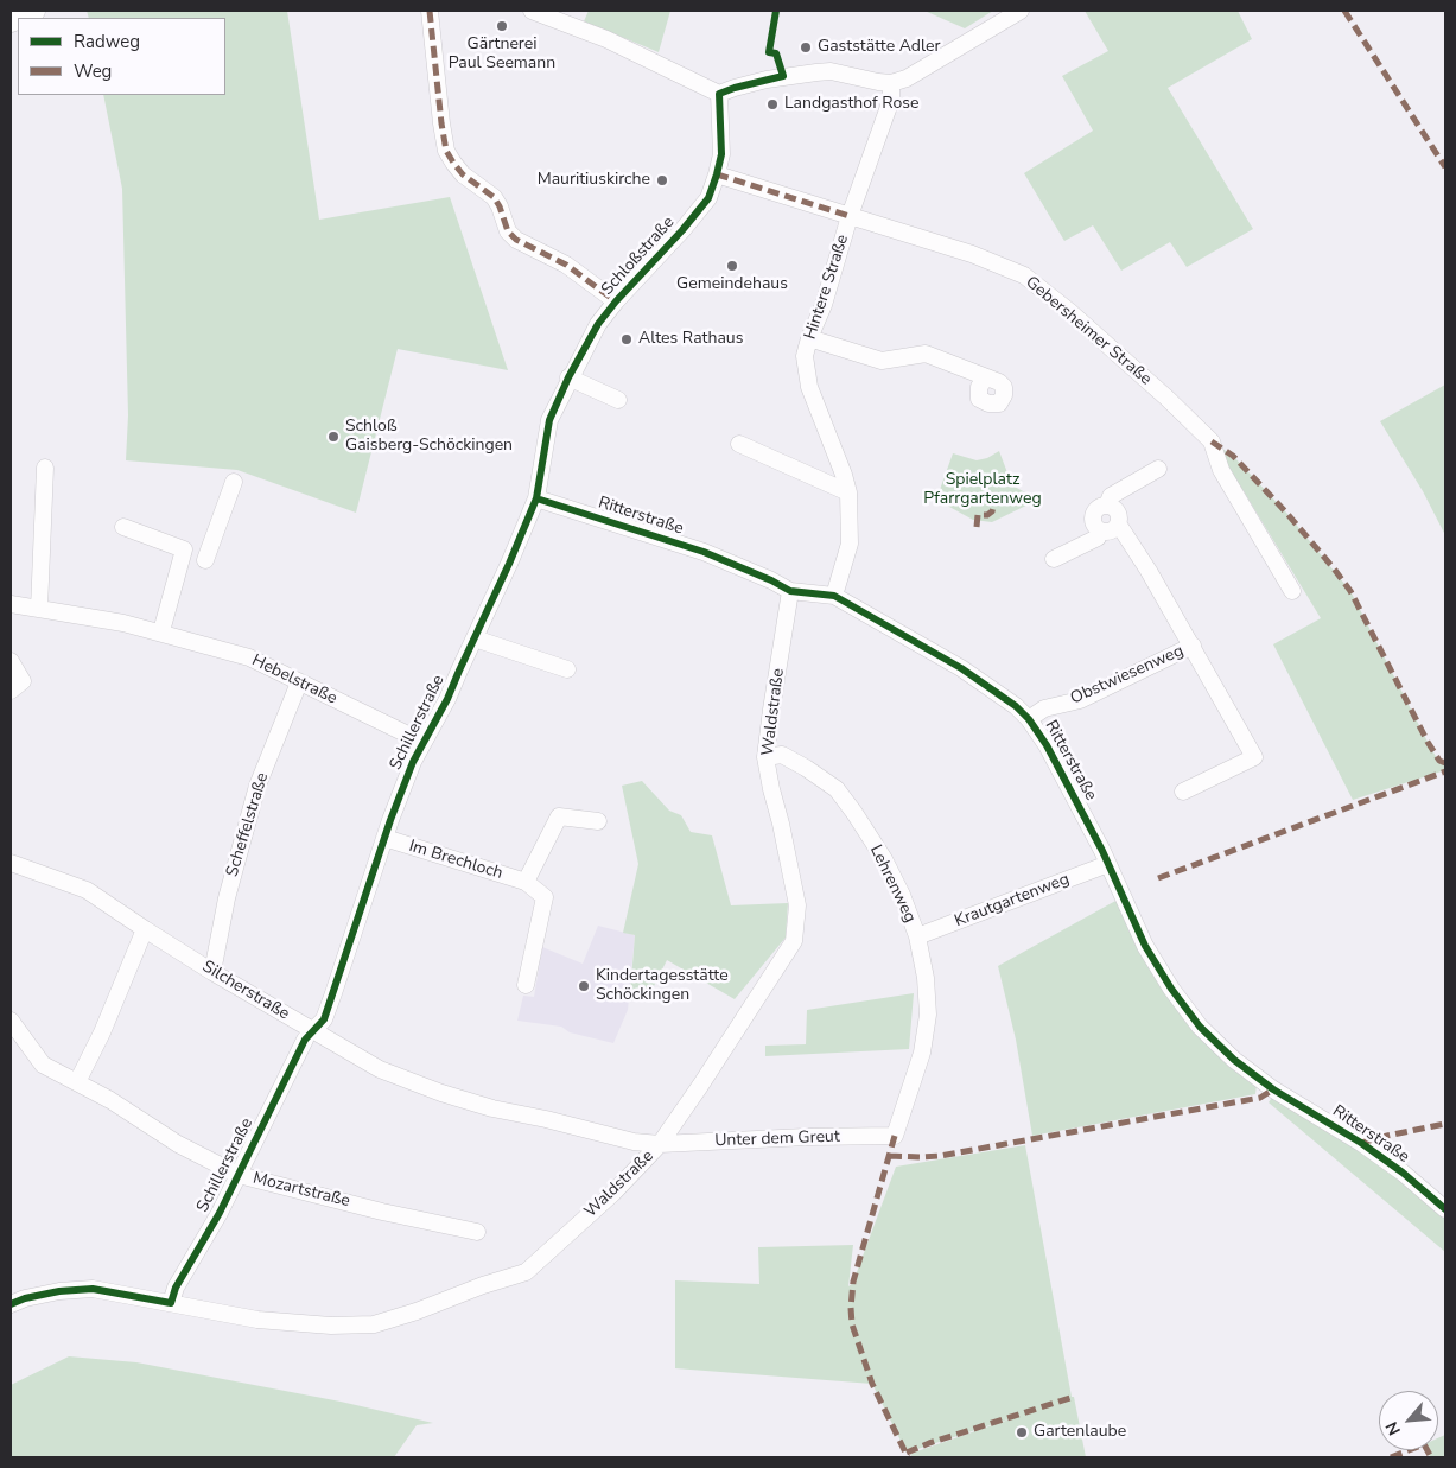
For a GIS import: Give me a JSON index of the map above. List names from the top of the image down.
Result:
{
  "streets": {
    "street": [
      "Schloßstraße",
      "Hintere Straße",
      "Gebersheimer Straße",
      "Ritterstraße",
      "Obstwiesenweg",
      "Hebelstraße",
      "Waldstraße",
      "Schillerstraße",
      "Scheffelstraße",
      "Im Brechloch",
      "Lehrenweg",
      "Krautgartenweg",
      "Silcherstraße",
      "Unter dem Greut",
      "Mozartstraße"
    ]
  },
  "crossings": [
    ["Schloßstraße", "Gebersheimer Straße"],
    ["Schloßstraße", "Ritterstraße"],
    ["Schloßstraße", "Schillerstraße"],
    ["Hintere Straße", "Gebersheimer Straße"],
    ["Hintere Straße", "Ritterstraße"],
    ["Ritterstraße", "Obstwiesenweg"],
    ["Ritterstraße", "Waldstraße"],
    ["Ritterstraße", "Schillerstraße"],
    ["Ritterstraße", "Krautgartenweg"],
    ["Hebelstraße", "Schillerstraße"],
    ["Hebelstraße", "Scheffelstraße"],
    ["Waldstraße", "Schillerstraße"],
    ["Waldstraße", "Lehrenweg"],
    ["Waldstraße", "Silcherstraße"],
    ["Waldstraße", "Unter dem Greut"],
    ["Schillerstraße", "Im Brechloch"],
    ["Schillerstraße", "Silcherstraße"],
    ["Schillerstraße", "Mozartstraße"],
    ["Scheffelstraße", "Silcherstraße"],
    ["Lehrenweg", "Krautgartenweg"],
    ["Lehrenweg", "Unter dem Greut"],
    ["Silcherstraße", "Unter dem Greut"]
  ],
  "parks": ["Spielplatz Pfarrgartenweg"],
  "places": [
    "Gärtnerei Paul Seemann",
    "Gaststätte Adler",
    "Landgasthof Rose",
    "Mauritiuskirche",
    "Gemeindehaus",
    "Altes Rathaus",
    "Schloß Gaisberg-Schöckingen",
    "Kindertagesstätte Schöckingen",
    "Gartenlaube"
  ],
  "legend": ["Radweg", "Weg"],
  "north": "bottom left"
}
